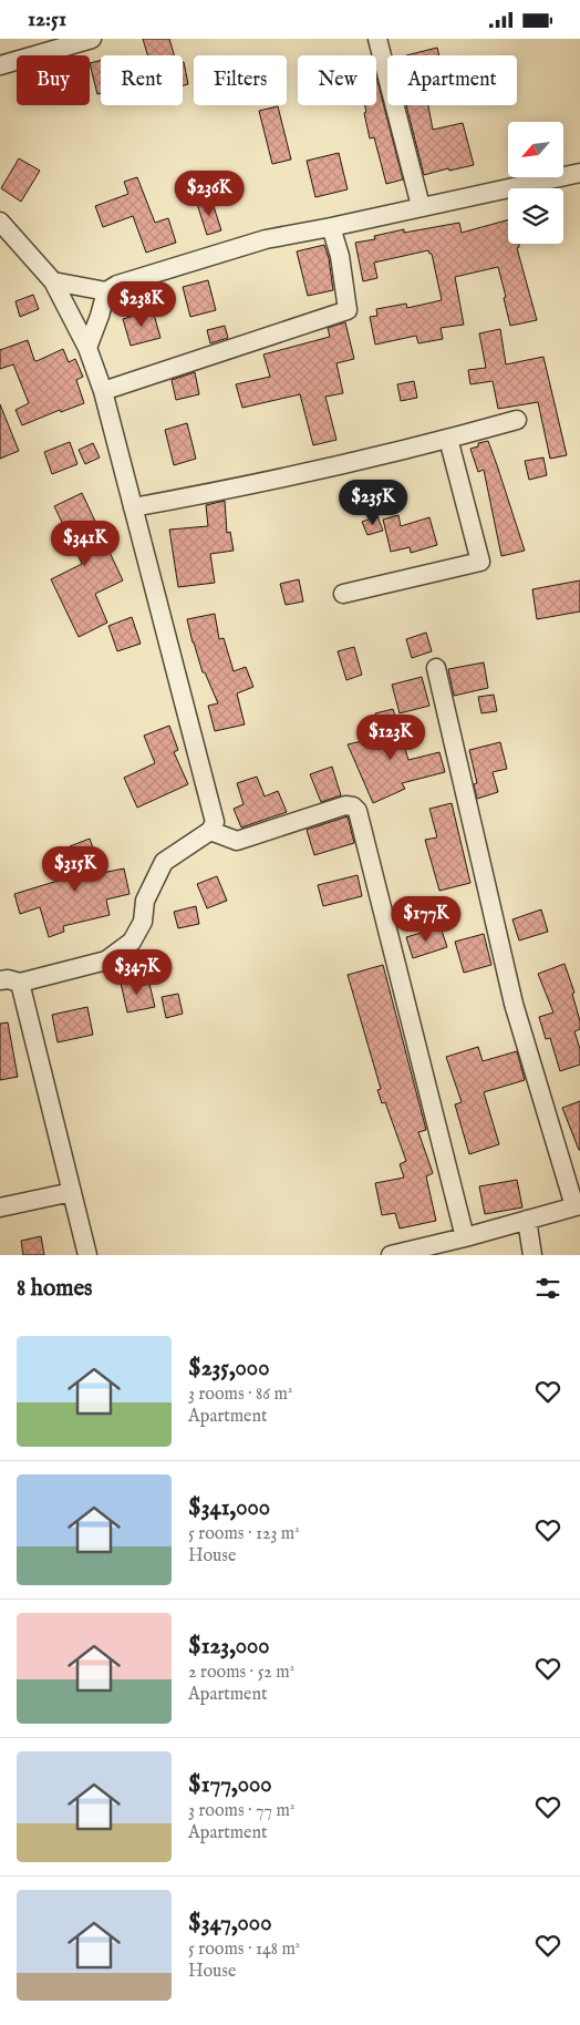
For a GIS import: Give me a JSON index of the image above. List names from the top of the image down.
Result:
{
  "north": "bottom left",
  "page": {
    "status": "12:51",
    "chip": [
      "Buy",
      "Rent",
      "Filters",
      "New",
      "Apartment"
    ],
    "price": [
      "$236K",
      "$238K",
      "$235K",
      "$341K",
      "$123K",
      "$315K",
      "$177K",
      "$347K"
    ],
    "heading": "8 homes",
    "list": [
      {
        "name": "$235,000",
        "note": "3 rooms · 86 m² · Apartment"
      },
      {
        "name": "$341,000",
        "note": "5 rooms · 123 m² · House"
      },
      {
        "name": "$123,000",
        "note": "2 rooms · 52 m² · Apartment"
      },
      {
        "name": "$177,000",
        "note": "3 rooms · 77 m² · Apartment"
      },
      {
        "name": "$347,000",
        "note": "5 rooms · 148 m² · House"
      }
    ]
  }
}
